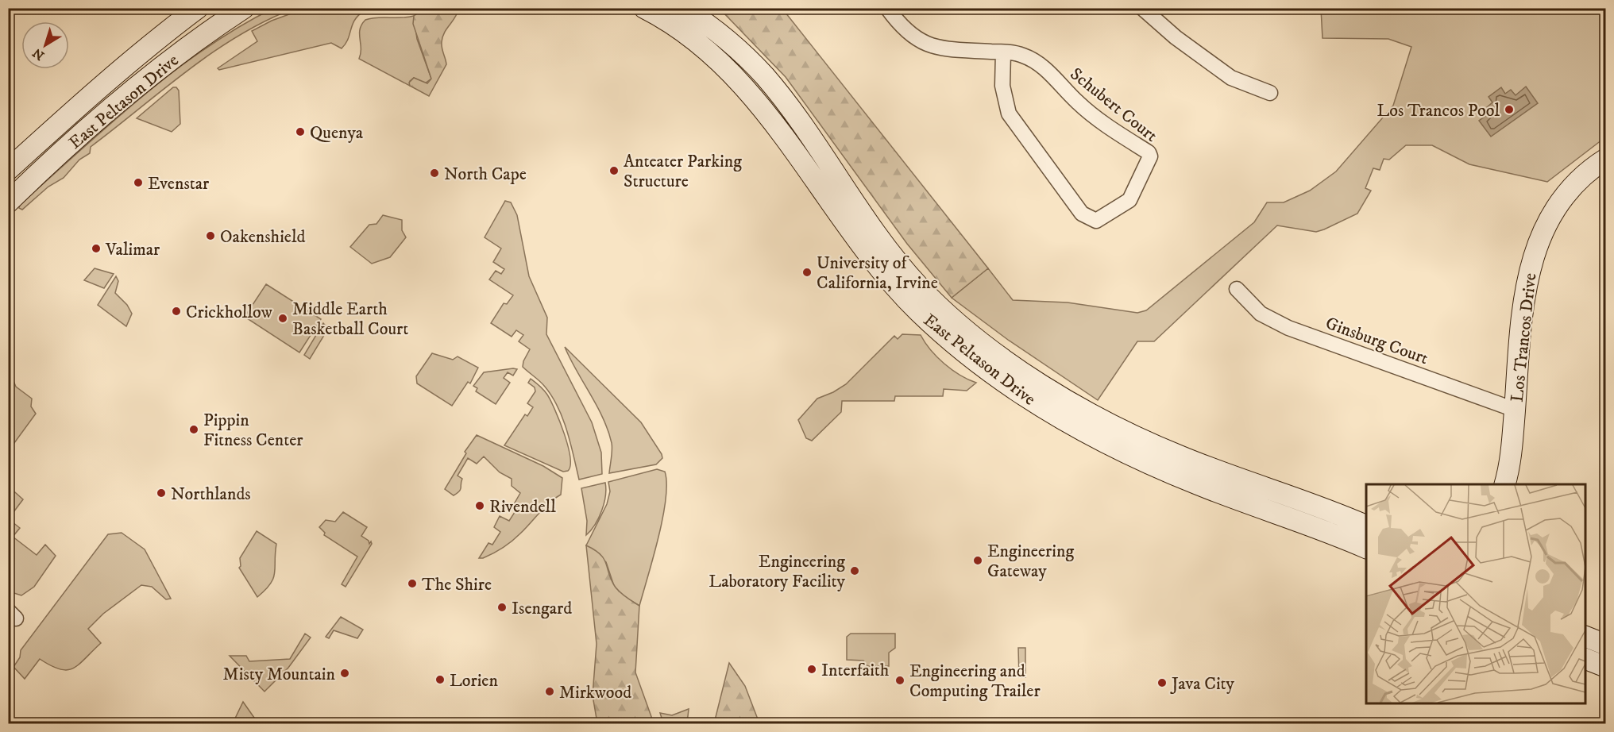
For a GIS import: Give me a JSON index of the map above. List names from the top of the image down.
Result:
{
  "streets": {
    "main road": ["East Peltason Drive", "Los Trancos Drive"],
    "street": ["Schubert Court", "Ginsburg Court"]
  },
  "crossings": [
    ["Los Trancos Drive", "Ginsburg Court"]
  ],
  "places": [
    "Los Trancos Pool",
    "Quenya",
    "Anteater Parking Structure",
    "North Cape",
    "Evenstar",
    "Oakenshield",
    "Valimar",
    "University of California, Irvine",
    "Crickhollow",
    "Middle Earth Basketball Court",
    "Pippin Fitness Center",
    "Northlands",
    "Rivendell",
    "Engineering Gateway",
    "Engineering Laboratory Facility",
    "The Shire",
    "Isengard",
    "Interfaith",
    "Misty Mountain",
    "Lorien",
    "Engineering and Computing Trailer",
    "Java City",
    "Mirkwood"
  ],
  "north": "bottom left"
}
